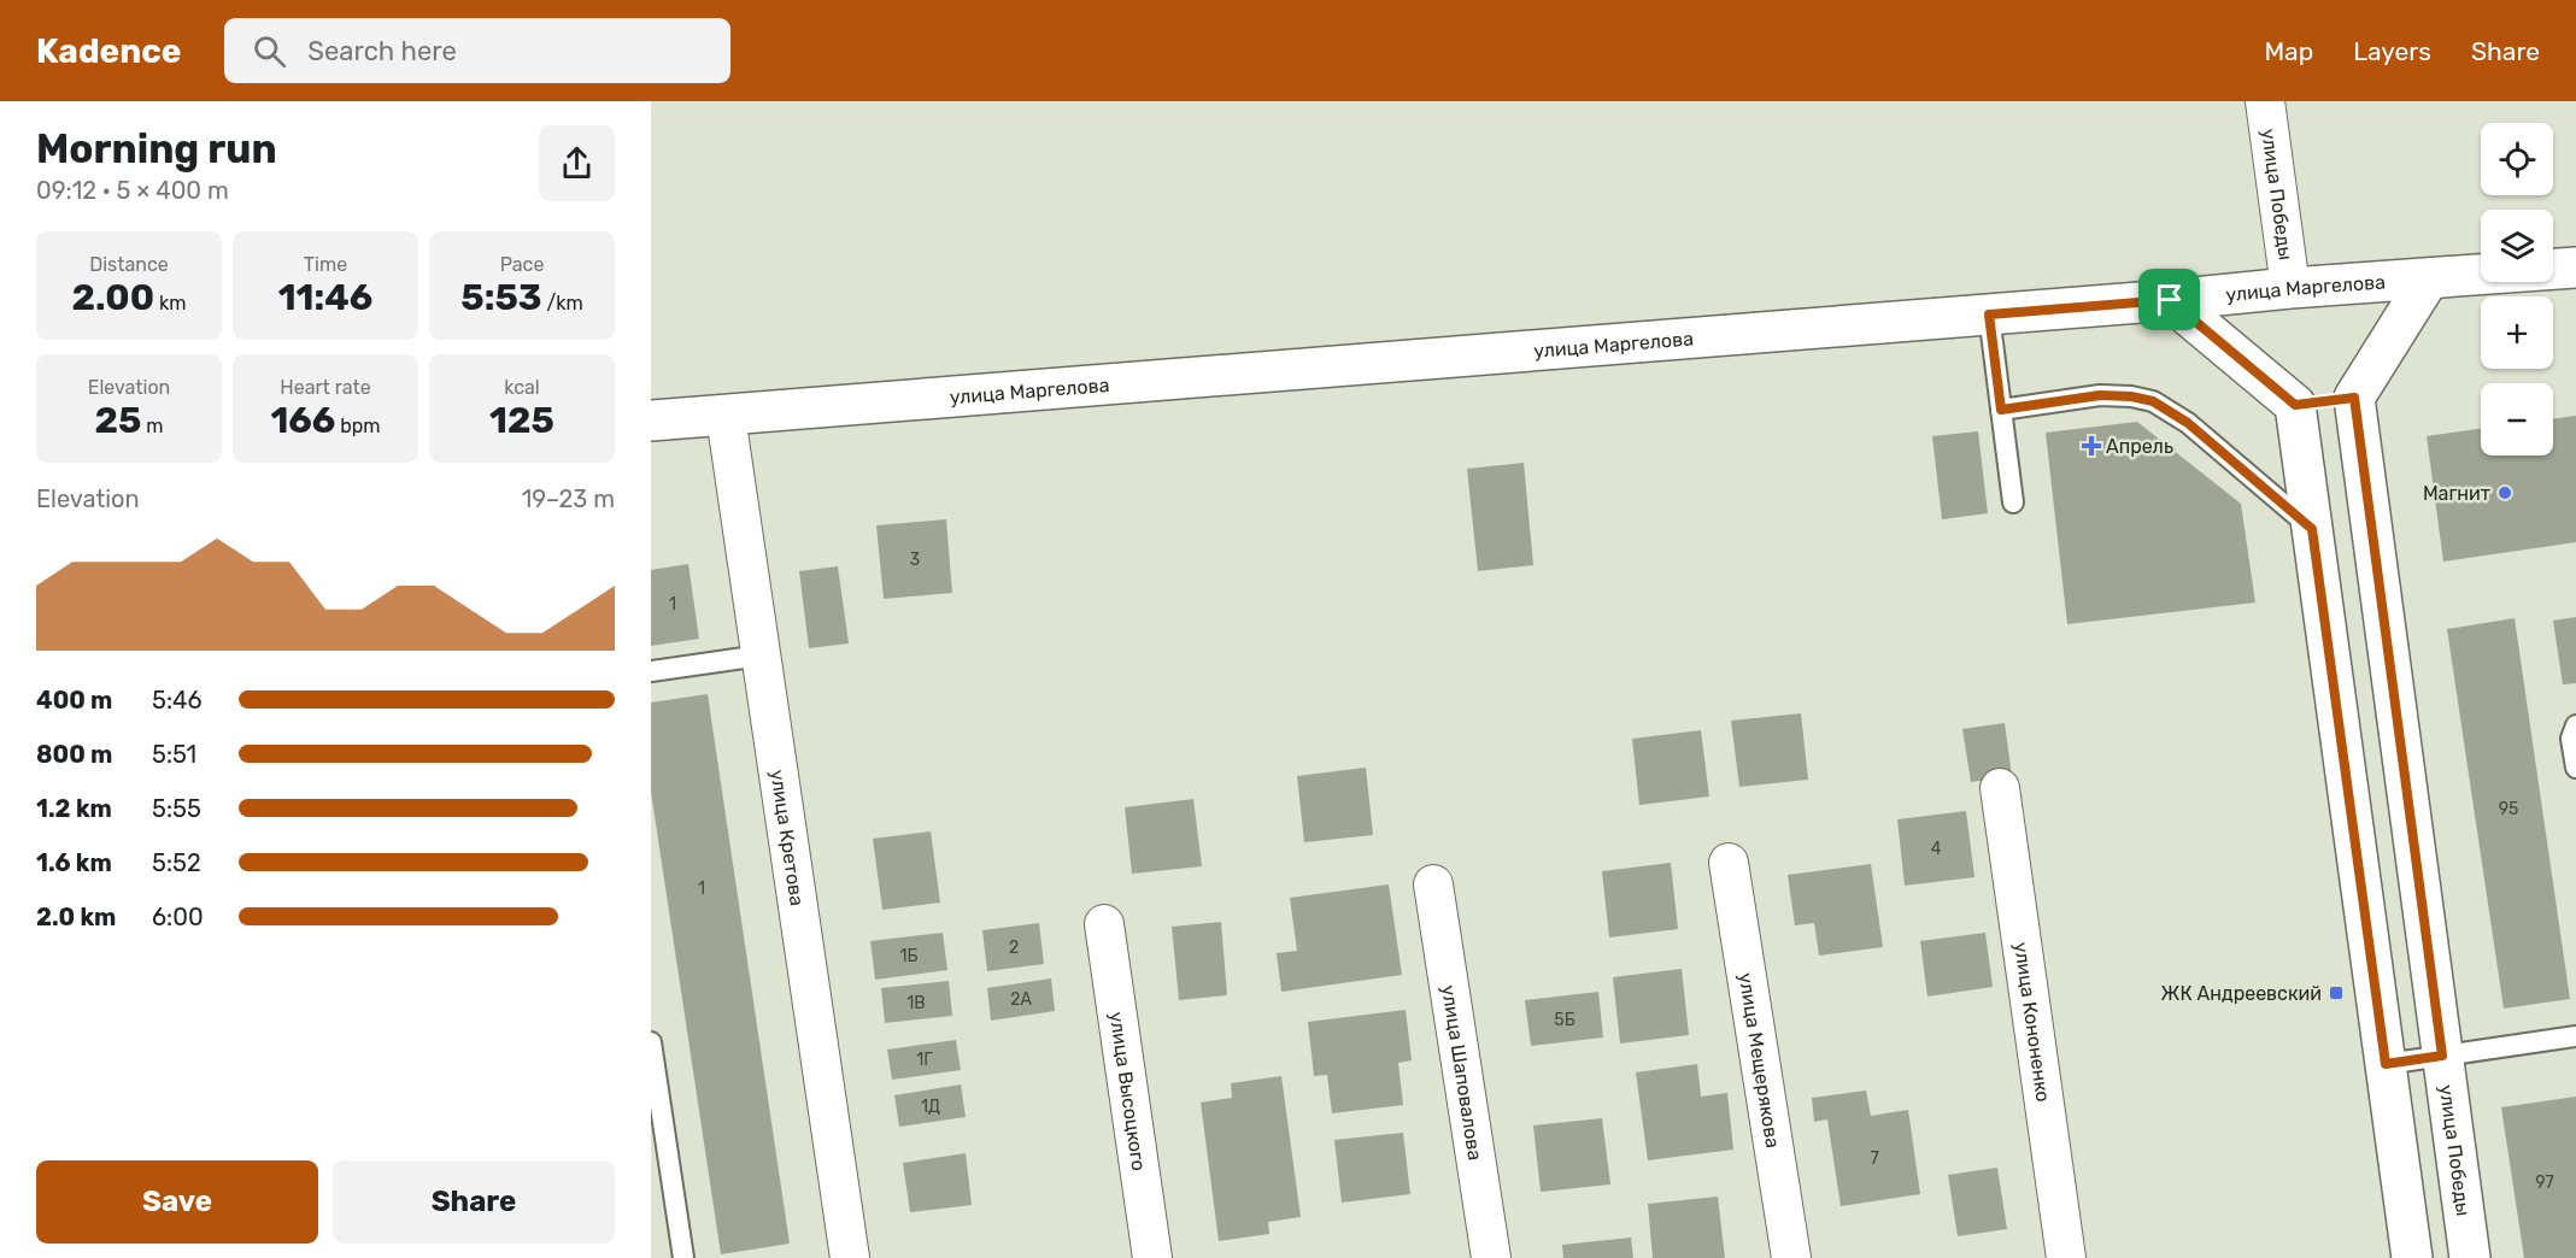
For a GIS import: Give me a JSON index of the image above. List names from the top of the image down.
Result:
{
  "streets": {
    "street": [
      "улица Победы",
      "улица Маргелова",
      "улица Кретова",
      "улица Кононенко",
      "улица Мещерякова",
      "улица Шаповалова",
      "улица Высоцкого"
    ]
  },
  "crossings": [
    ["улица Победы", "улица Маргелова"],
    ["улица Маргелова", "улица Кретова"]
  ],
  "places": {
    "health": ["Апрель"],
    "other": ["Магнит"],
    "transit": ["ЖК Андреевский"]
  },
  "house_numbers": [
    "3",
    "1",
    "95",
    "4",
    "1",
    "2",
    "1Б",
    "2А",
    "1В",
    "5Б",
    "1Г",
    "1Д",
    "7",
    "97"
  ],
  "page": {
    "header": "Kadence",
    "search": "Search here",
    "nav": ["Map", "Layers", "Share"],
    "heading": ["Morning run", "09:12 · 5 × 400 m"],
    "map_buttons": ["+", "−"],
    "stats": [
      ["Distance", "2.00 km"],
      ["Time", "11:46"],
      ["Pace", "5:53 /km"],
      ["Elevation", "25 m"],
      ["Heart rate", "166 bpm"],
      ["kcal", "125"]
    ],
    "chart": ["Elevation", "19–23 m"],
    "list": [
      {
        "name": "400 m",
        "note": "5:46"
      },
      {
        "name": "800 m",
        "note": "5:51"
      },
      {
        "name": "1.2 km",
        "note": "5:55"
      },
      {
        "name": "1.6 km",
        "note": "5:52"
      },
      {
        "name": "2.0 km",
        "note": "6:00"
      }
    ],
    "buttons": ["Save", "Share"]
  }
}
